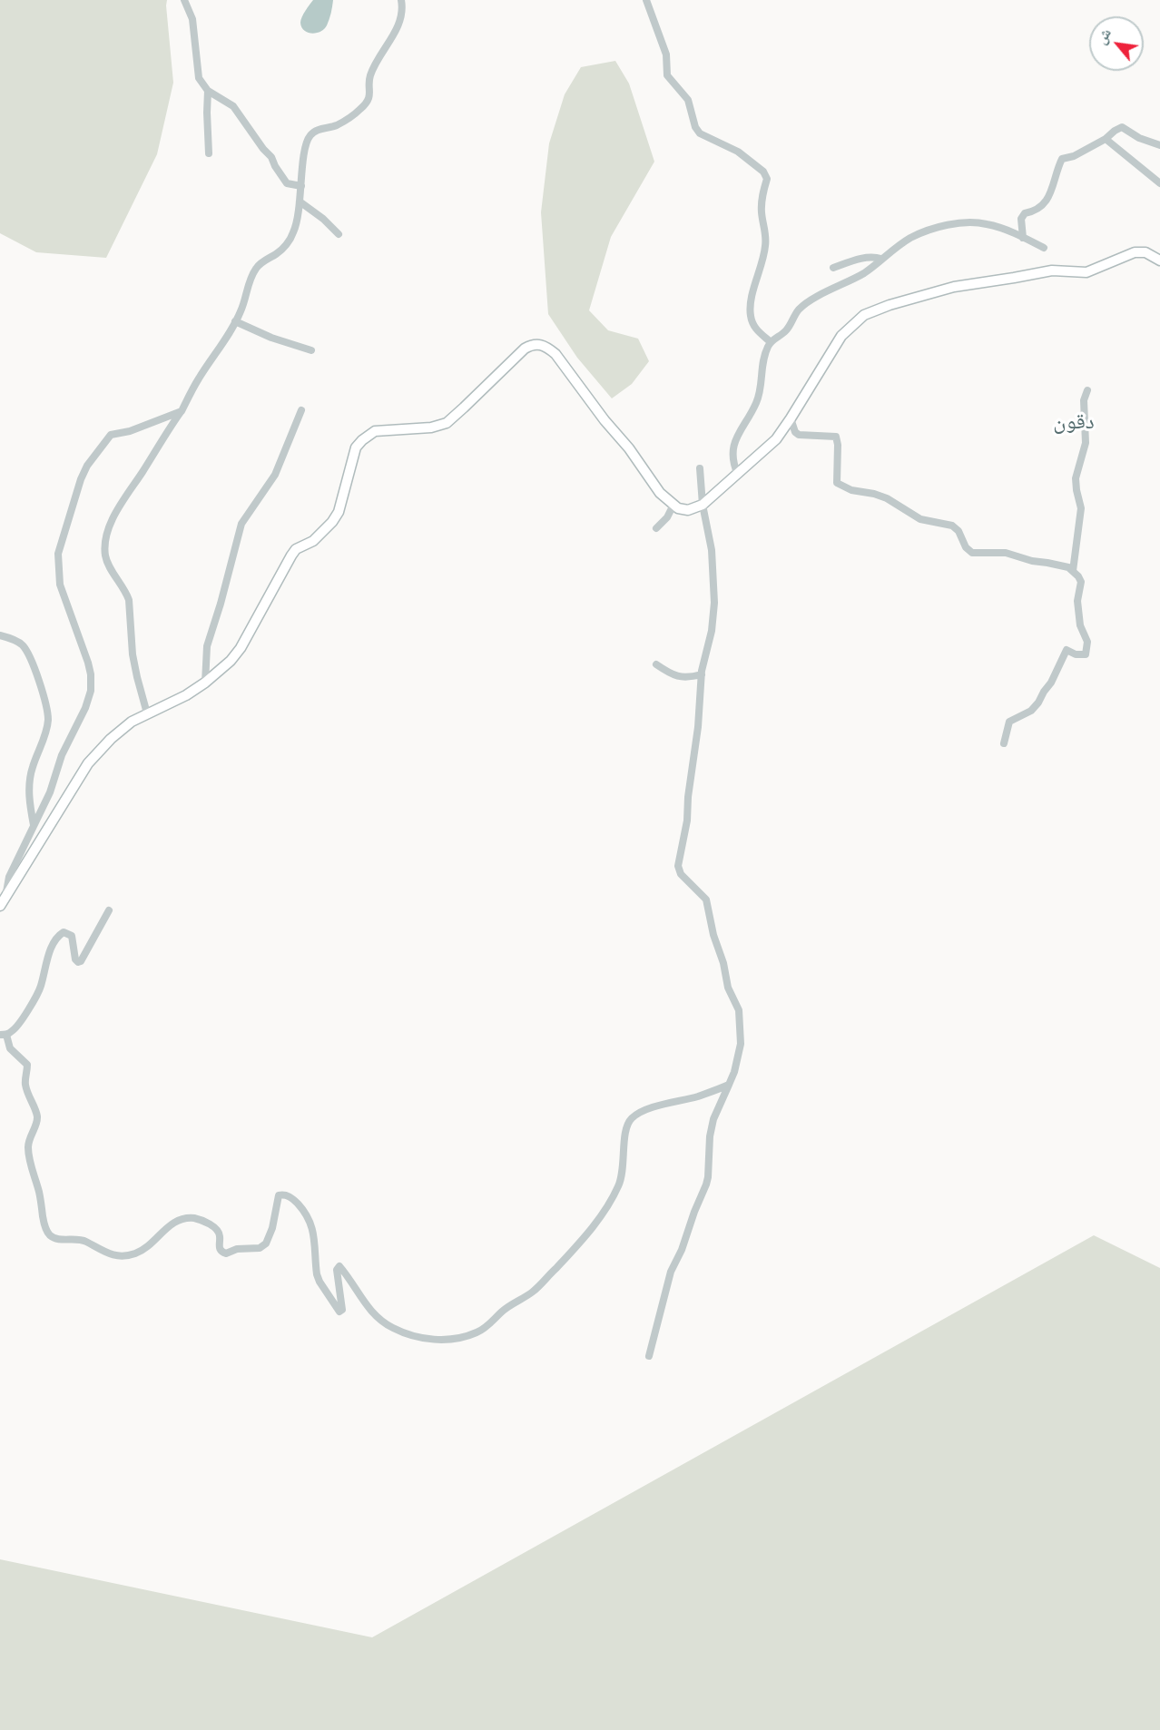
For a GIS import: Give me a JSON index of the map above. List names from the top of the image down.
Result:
{
  "districts": ["دقون"],
  "north": "top left"
}
